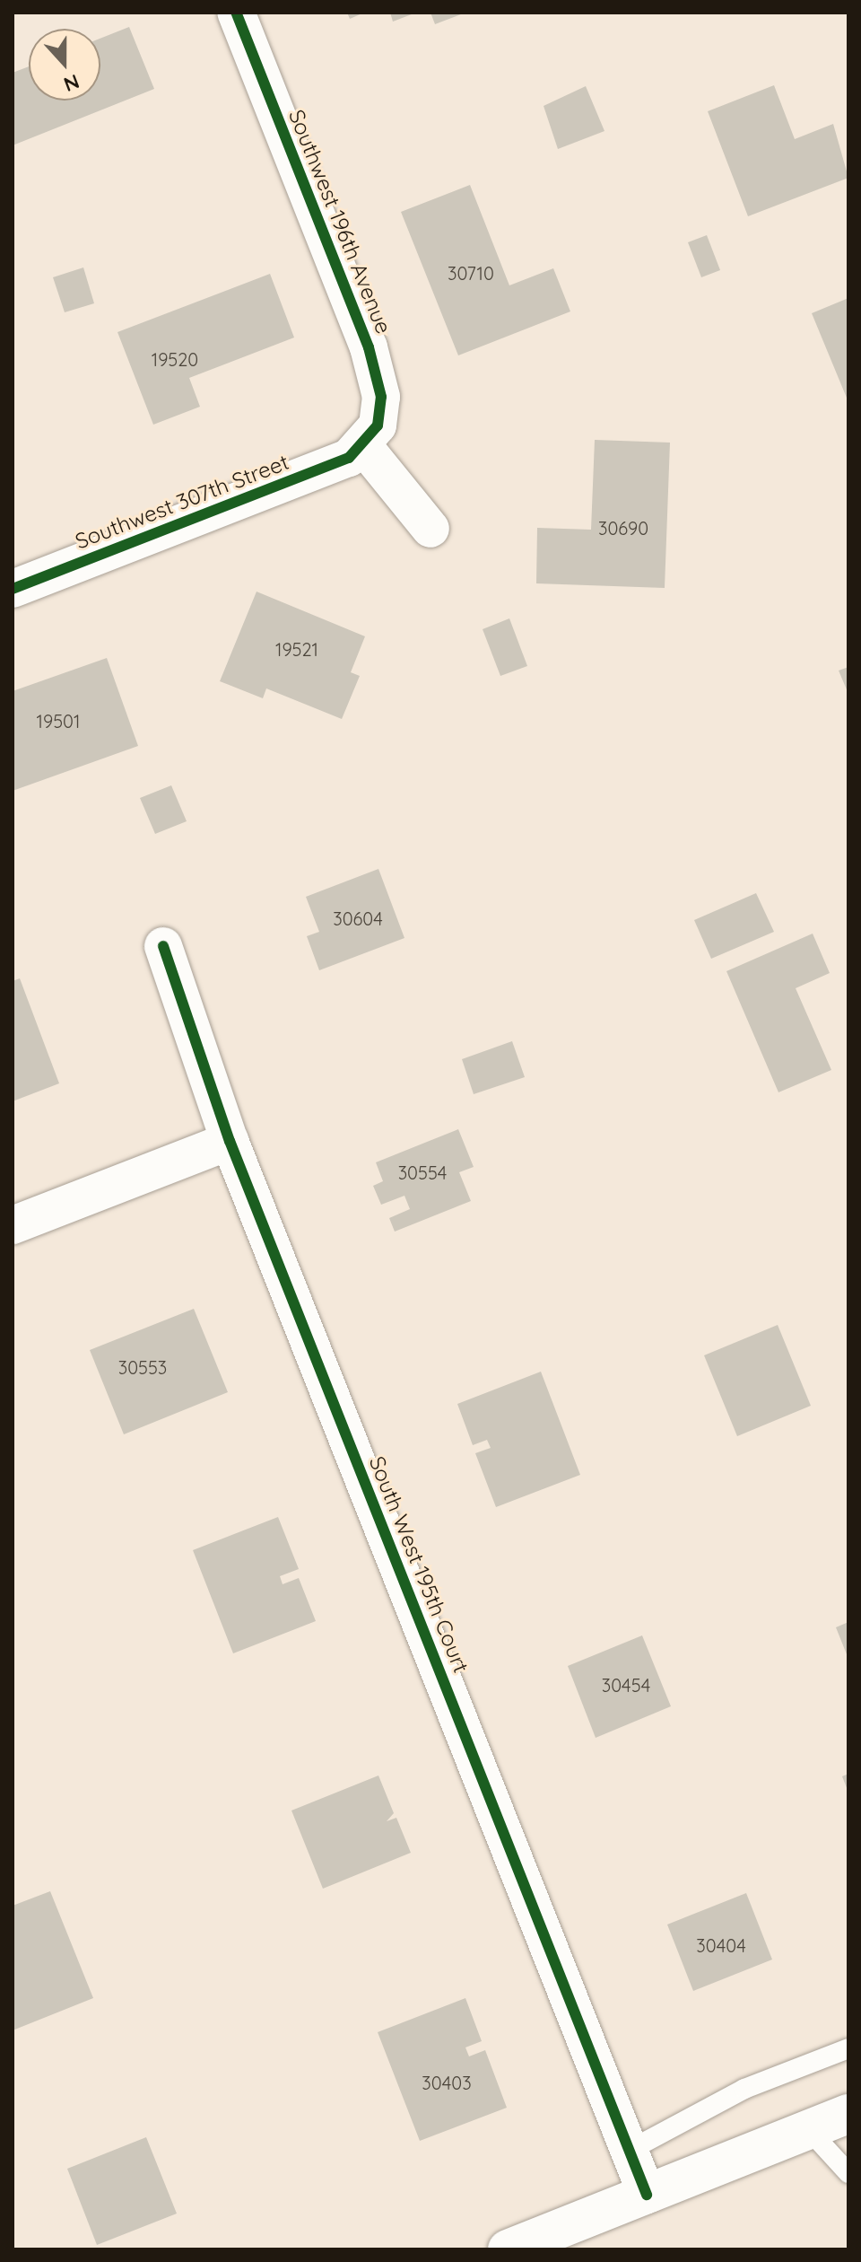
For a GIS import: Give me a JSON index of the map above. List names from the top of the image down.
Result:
{
  "streets": {
    "street": ["Southwest 196th Avenue", "Southwest 307th Street", "South West 195th Court"]
  },
  "crossings": [
    ["Southwest 196th Avenue", "Southwest 307th Street"]
  ],
  "house_numbers": [
    "30710",
    "19520",
    "30690",
    "19521",
    "19501",
    "30604",
    "30554",
    "30553",
    "30454",
    "30404",
    "30403"
  ],
  "north": "bottom"
}
